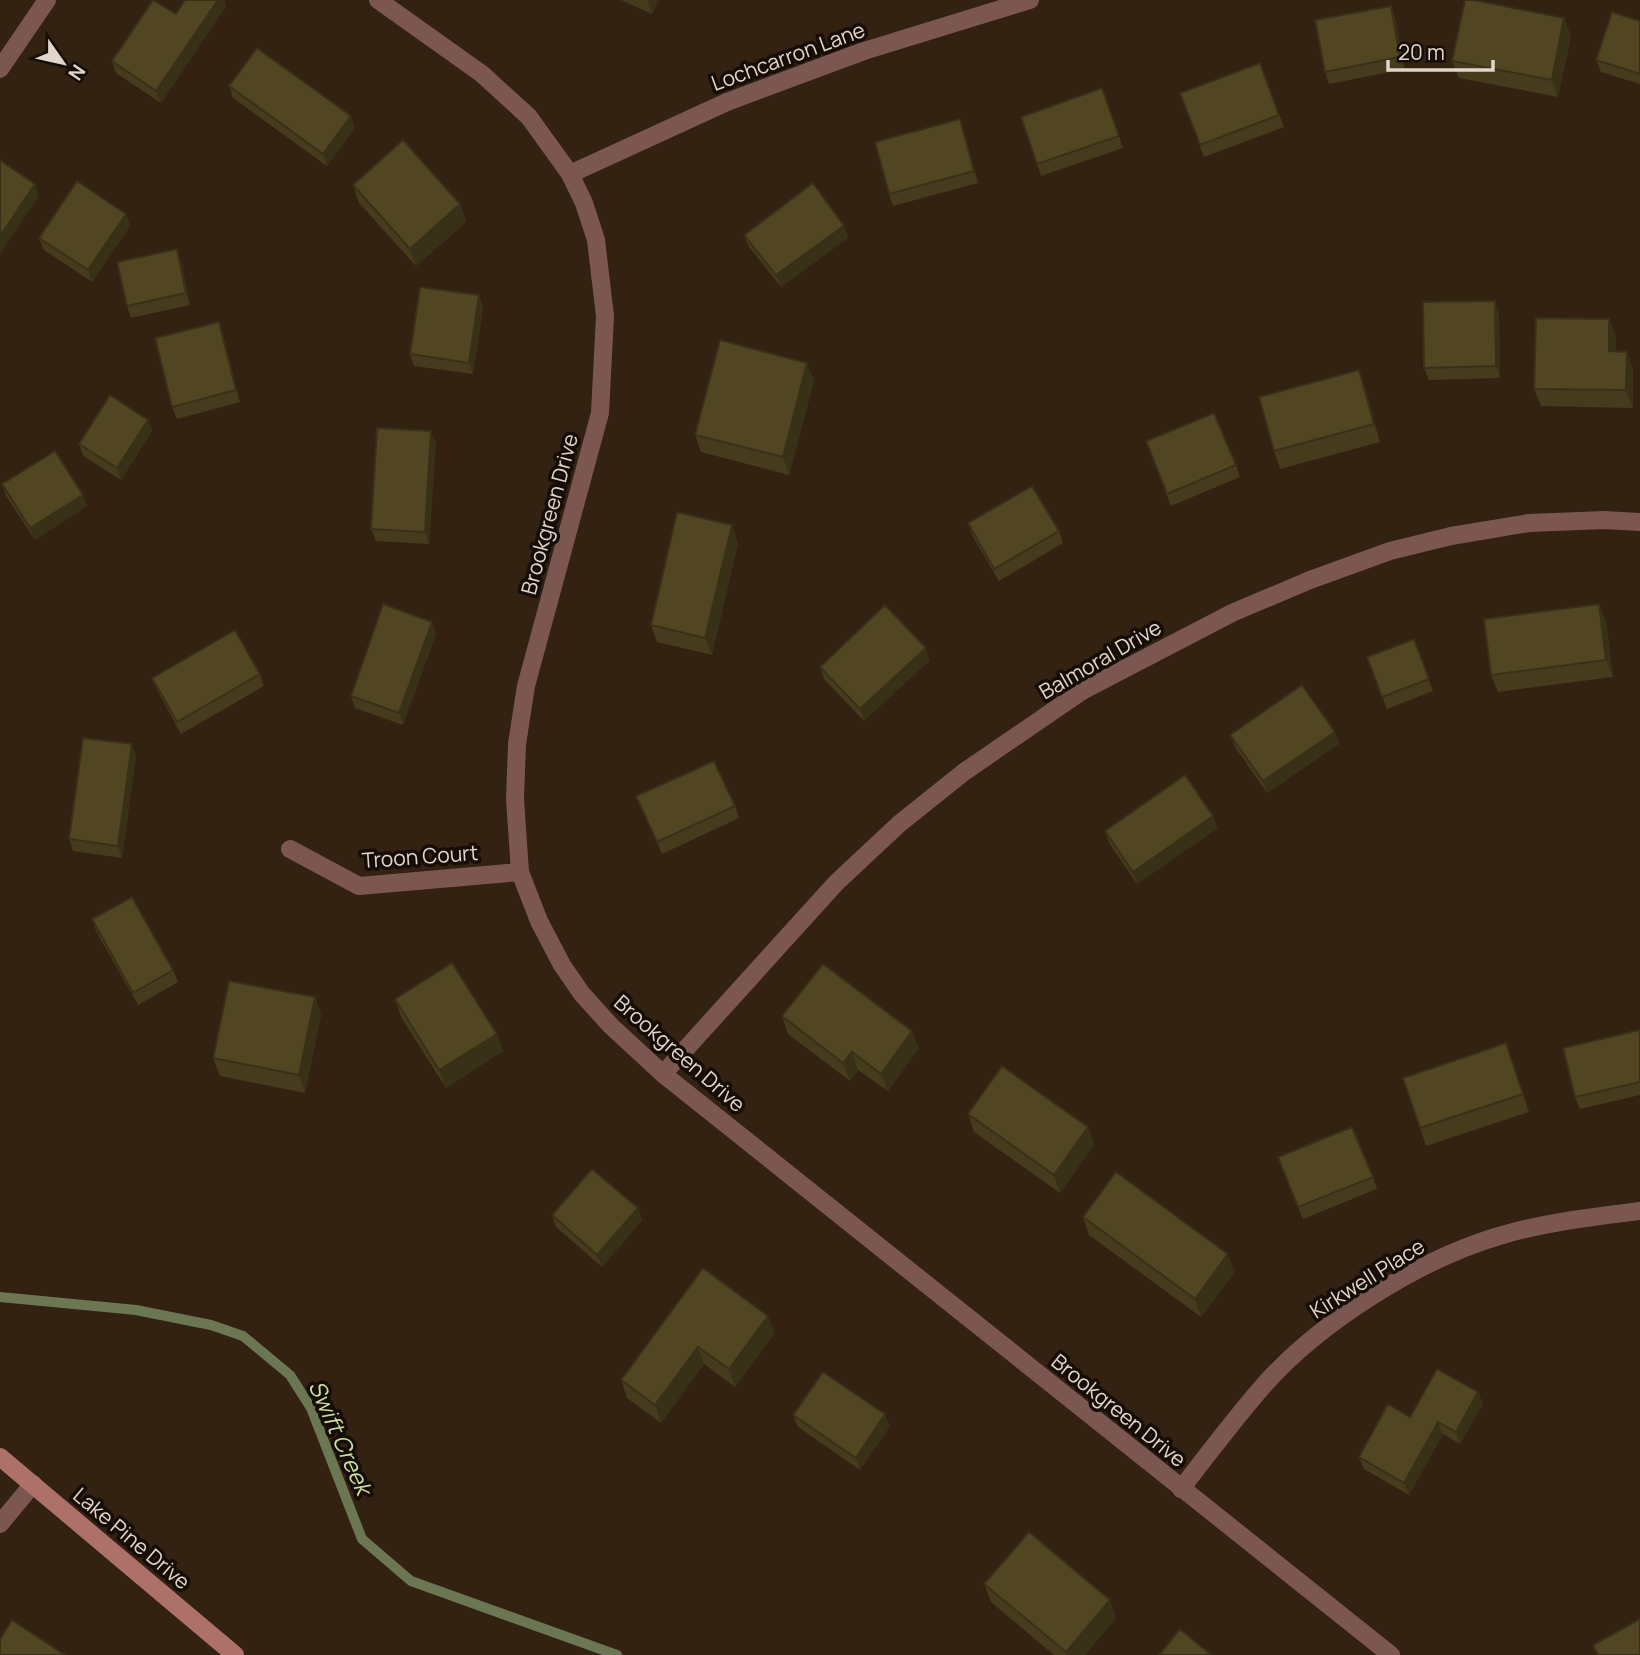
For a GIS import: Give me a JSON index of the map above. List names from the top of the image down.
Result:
{
  "streets": {
    "street": [
      "Lochcarron Lane",
      "Brookgreen Drive",
      "Balmoral Drive",
      "Troon Court",
      "Kirkwell Place",
      "Lake Pine Drive"
    ]
  },
  "crossings": [
    ["Lochcarron Lane", "Brookgreen Drive"],
    ["Brookgreen Drive", "Balmoral Drive"],
    ["Brookgreen Drive", "Troon Court"],
    ["Brookgreen Drive", "Kirkwell Place"]
  ],
  "water": ["Swift Creek"],
  "scale_bar": "20 m",
  "north": "bottom right"
}
